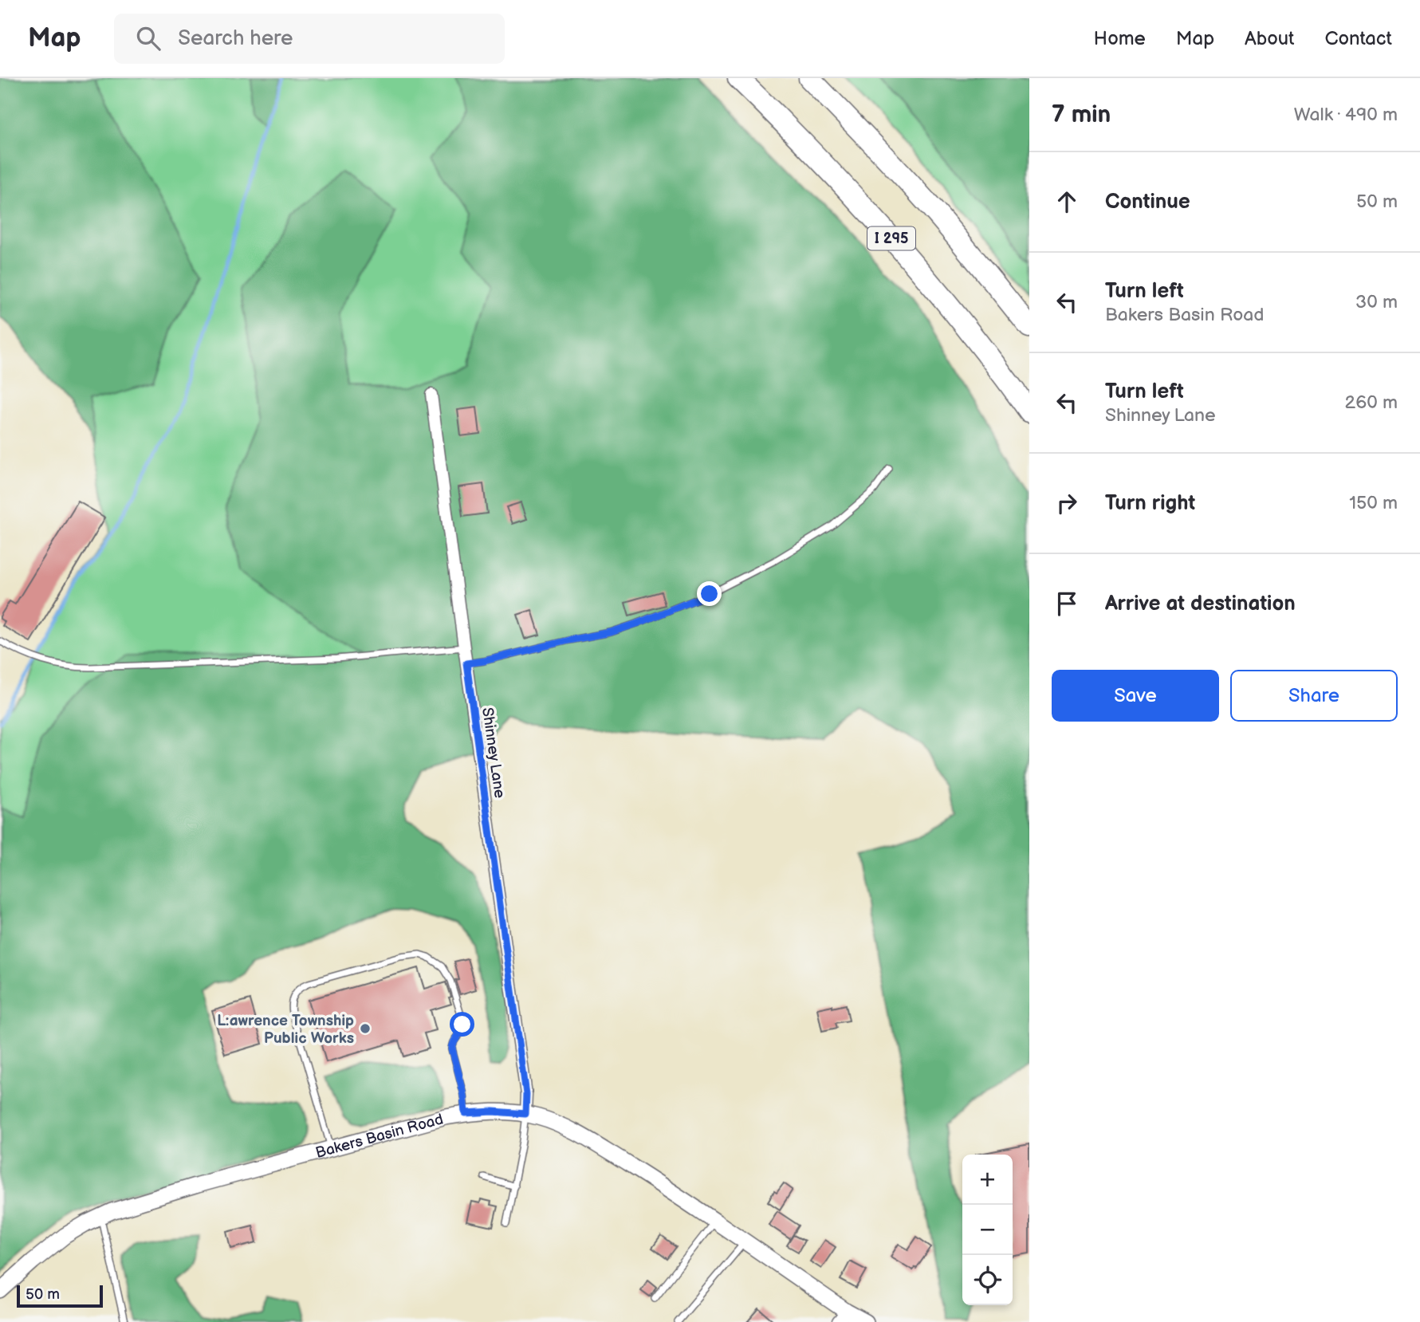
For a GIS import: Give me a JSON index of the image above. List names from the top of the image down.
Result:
{
  "streets": {
    "highway": ["I 295"],
    "main road": ["Bakers Basin Road"],
    "street": ["Shinney Lane"]
  },
  "crossings": [
    ["Shinney Lane", "Bakers Basin Road"]
  ],
  "places": ["L:awrence Township Public Works"],
  "scale_bar": "50 m",
  "page": {
    "header": "Map",
    "search": "Search here",
    "nav": [
      "Home",
      "Map",
      "About",
      "Contact"
    ],
    "heading": ["7 min", "Walk · 490 m"],
    "list": [
      ["Continue", "50 m"],
      ["Turn left", "Bakers Basin Road", "30 m"],
      ["Turn left", "Shinney Lane", "260 m"],
      ["Turn right", "150 m"],
      "Arrive at destination"
    ],
    "buttons": ["Save", "Share"],
    "map_buttons": ["+", "−"],
    "scale": "50 m"
  }
}
